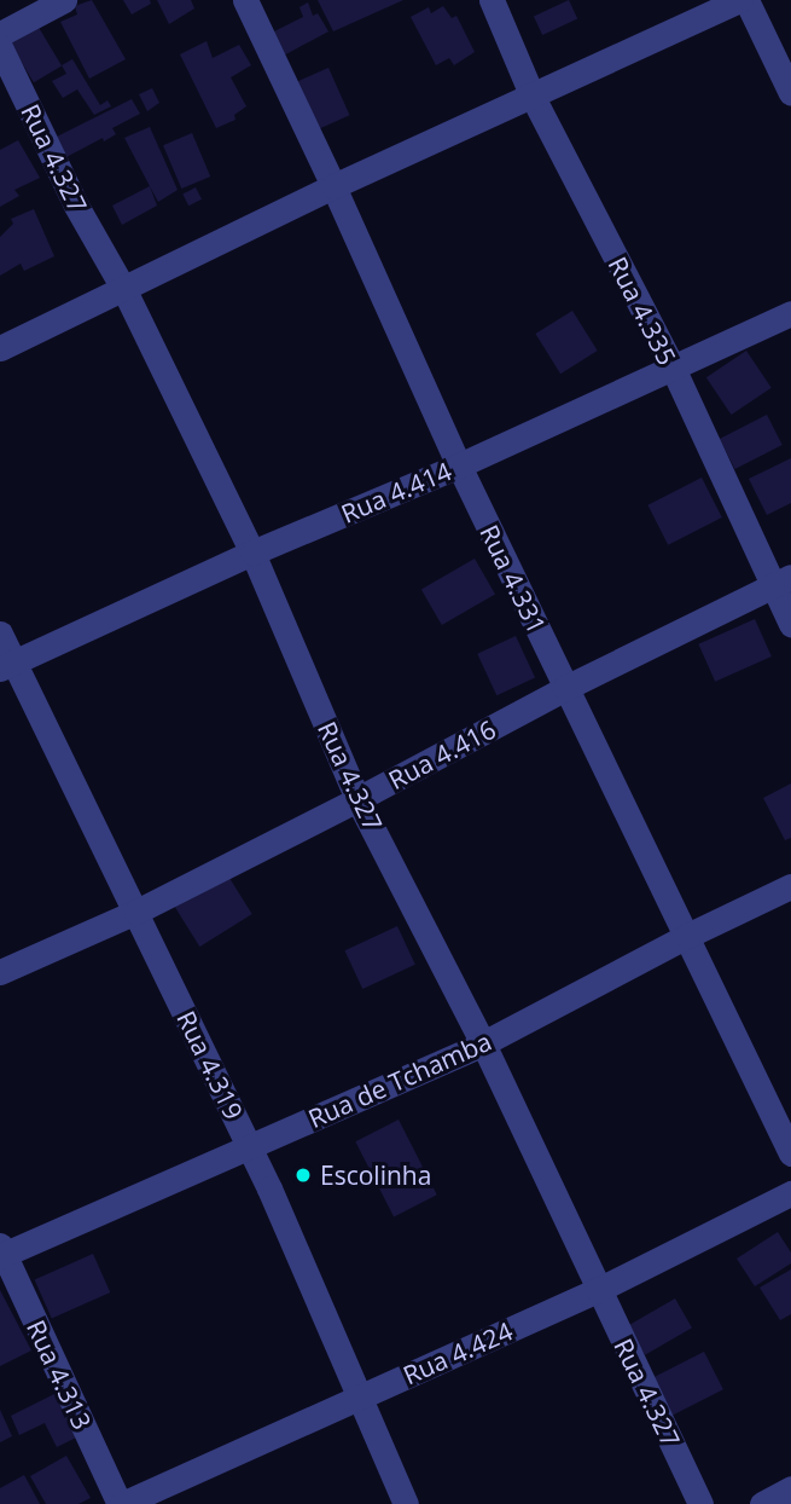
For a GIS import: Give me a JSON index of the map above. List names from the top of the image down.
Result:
{
  "streets": {
    "street": [
      "Rua 4.327",
      "Rua 4.335",
      "Rua 4.414",
      "Rua 4.331",
      "Rua 4.416",
      "Rua 4.319",
      "Rua de Tchamba",
      "Rua 4.424",
      "Rua 4.313"
    ]
  },
  "crossings": [
    ["Rua 4.327", "Rua 4.414"],
    ["Rua 4.327", "Rua 4.416"],
    ["Rua 4.327", "Rua de Tchamba"],
    ["Rua 4.327", "Rua 4.424"],
    ["Rua 4.335", "Rua 4.414"],
    ["Rua 4.335", "Rua 4.416"],
    ["Rua 4.414", "Rua 4.331"],
    ["Rua 4.414", "Rua 4.319"],
    ["Rua 4.331", "Rua 4.416"],
    ["Rua 4.331", "Rua de Tchamba"],
    ["Rua 4.416", "Rua 4.319"],
    ["Rua 4.319", "Rua de Tchamba"],
    ["Rua 4.319", "Rua 4.424"],
    ["Rua de Tchamba", "Rua 4.313"],
    ["Rua 4.424", "Rua 4.313"]
  ],
  "places": ["Escolinha"]
}
